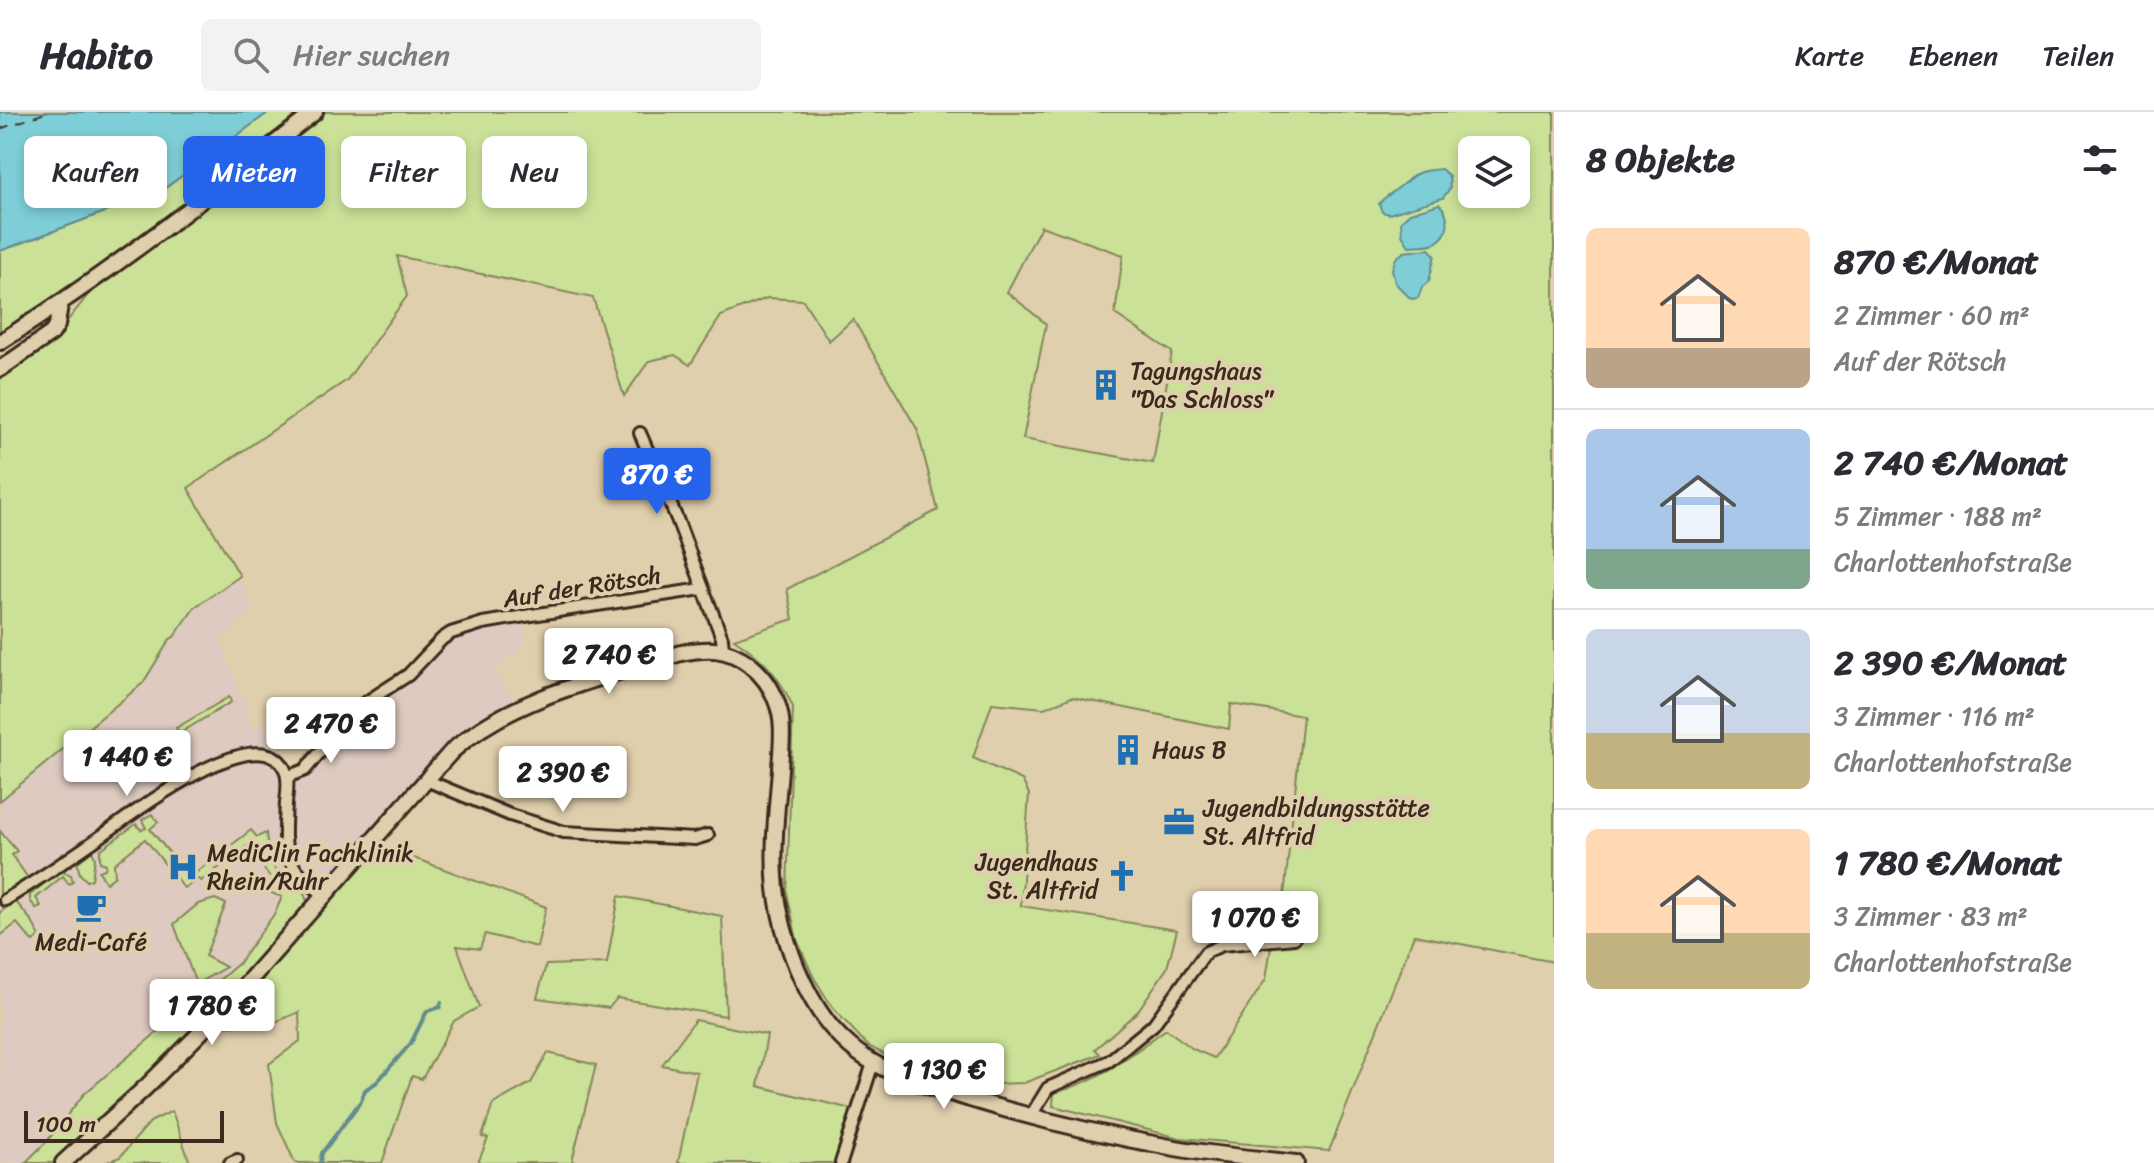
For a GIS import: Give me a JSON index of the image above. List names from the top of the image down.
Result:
{
  "streets": {
    "street": ["Auf der Rötsch"]
  },
  "places": {
    "building": ["Tagungshaus \"Das Schloss\"", "Haus B"],
    "office": ["Jugendbildungsstätte St. Altfrid"],
    "hospital": ["MediClin Fachklinik Rhein/Ruhr"],
    "church": ["Jugendhaus St. Altfrid"],
    "cafe": ["Medi-Café"]
  },
  "scale_bar": "100 m",
  "page": {
    "header": "Habito",
    "search": "Hier suchen",
    "nav": ["Karte", "Ebenen", "Teilen"],
    "heading": "8 Objekte",
    "chip": [
      "Kaufen",
      "Mieten",
      "Filter",
      "Neu"
    ],
    "list": [
      {
        "name": "870 €/Monat",
        "note": "2 Zimmer · 60 m² · Auf der Rötsch"
      },
      {
        "name": "2 740 €/Monat",
        "note": "5 Zimmer · 188 m² · Charlottenhofstraße"
      },
      {
        "name": "2 390 €/Monat",
        "note": "3 Zimmer · 116 m² · Charlottenhofstraße"
      },
      {
        "name": "1 780 €/Monat",
        "note": "3 Zimmer · 83 m² · Charlottenhofstraße"
      }
    ],
    "price": [
      "870 €",
      "2 740 €",
      "2 470 €",
      "1 440 €",
      "2 390 €",
      "1 070 €",
      "1 780 €",
      "1 130 €"
    ],
    "scale": "100 m"
  }
}
